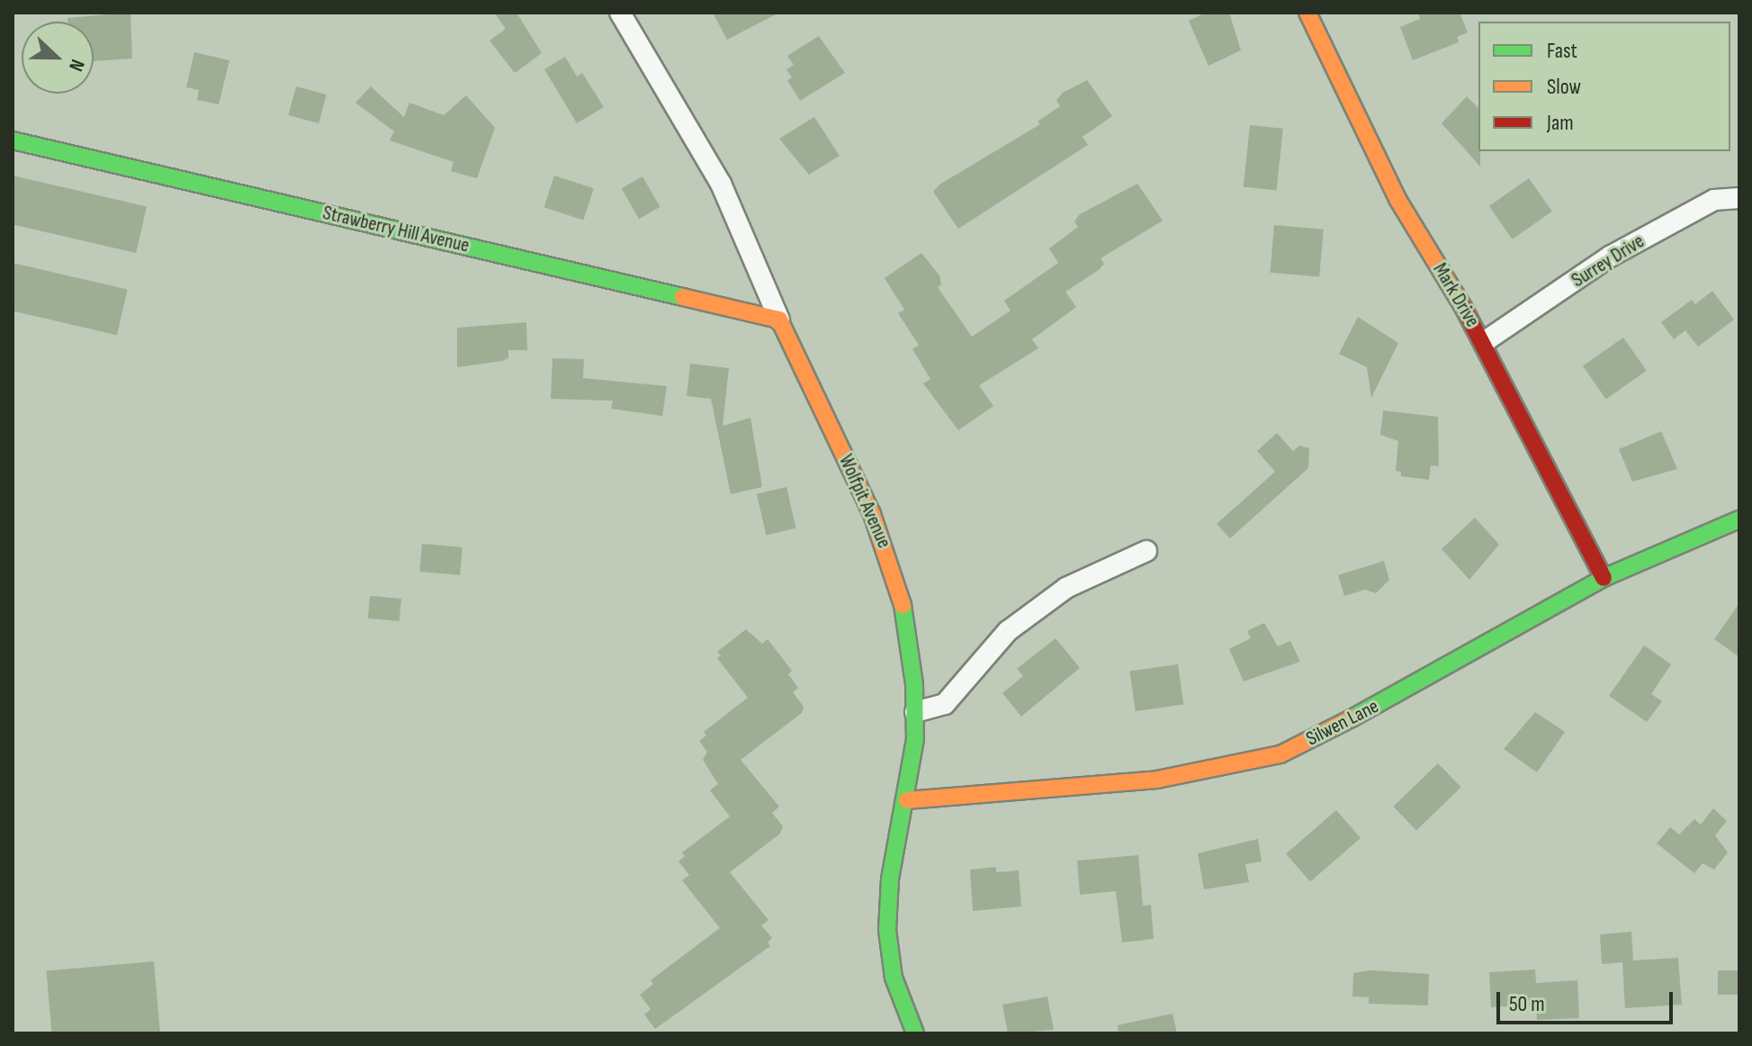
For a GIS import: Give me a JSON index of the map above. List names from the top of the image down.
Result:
{
  "streets": {
    "street": [
      "Strawberry Hill Avenue",
      "Surrey Drive",
      "Mark Drive",
      "Wolfpit Avenue",
      "Silwen Lane"
    ]
  },
  "crossings": [
    ["Strawberry Hill Avenue", "Wolfpit Avenue"],
    ["Surrey Drive", "Mark Drive"],
    ["Mark Drive", "Silwen Lane"],
    ["Wolfpit Avenue", "Silwen Lane"]
  ],
  "legend": ["Fast", "Slow", "Jam"],
  "scale_bar": "50 m",
  "north": "right"
}
